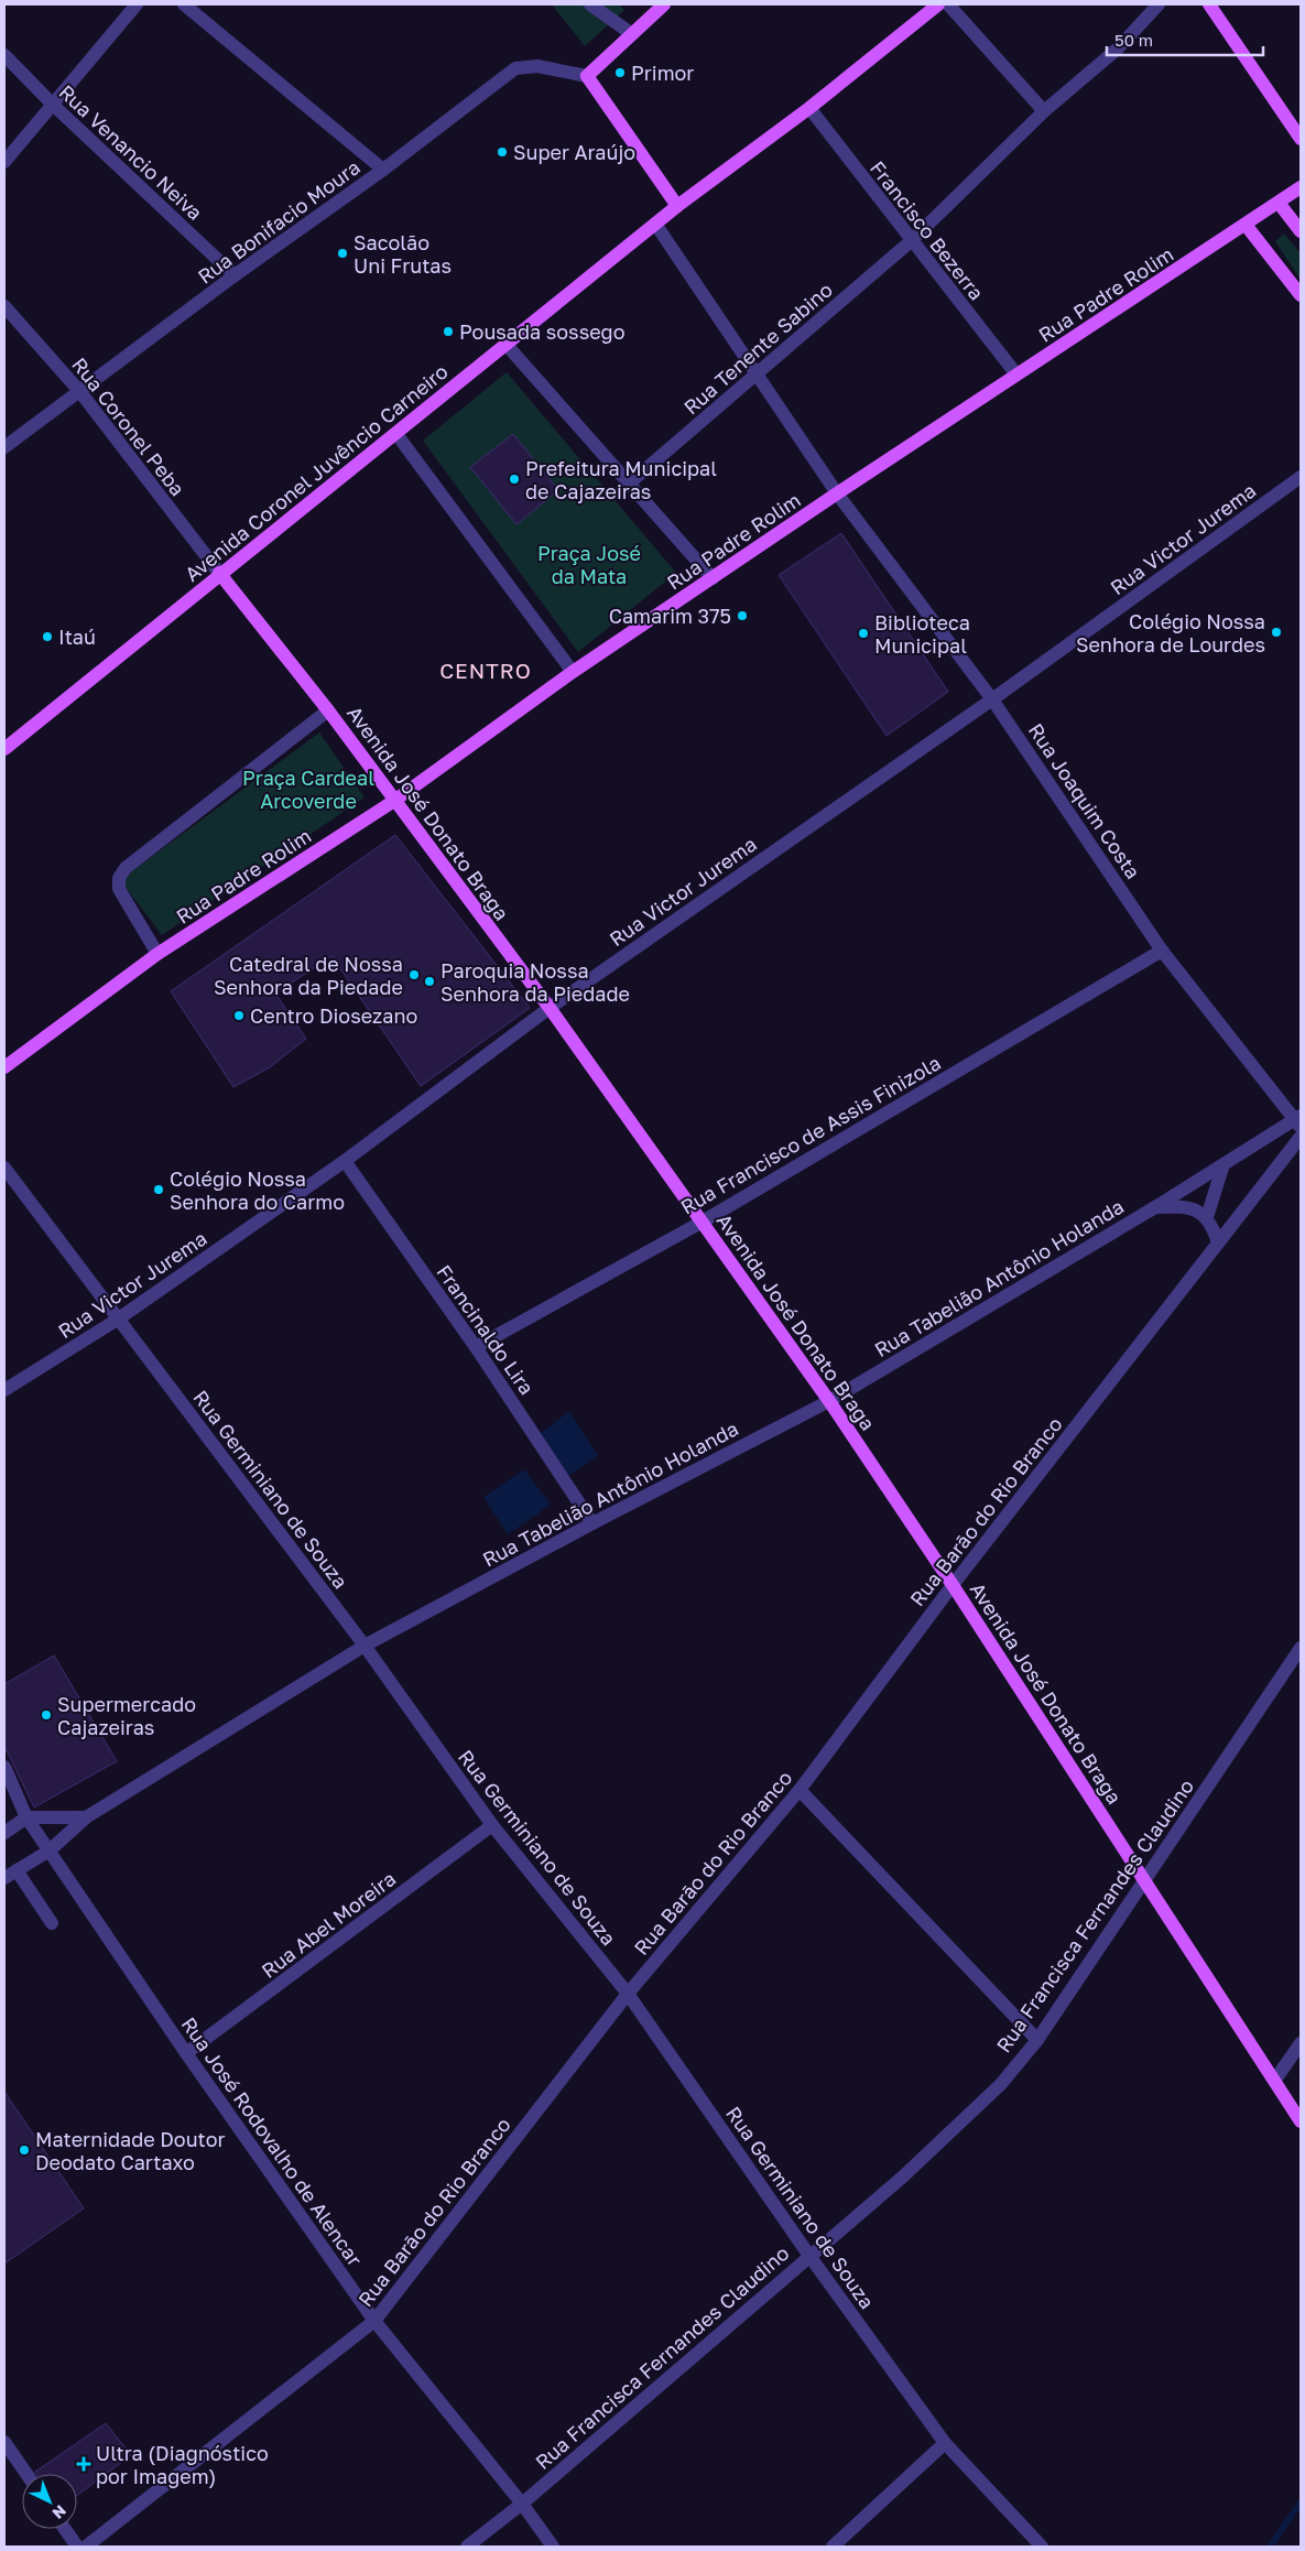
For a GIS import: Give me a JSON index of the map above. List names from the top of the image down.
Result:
{
  "streets": {
    "main road": ["Rua Padre Rolim", "Avenida Coronel Juvêncio Carneiro", "Avenida José Donato Braga"],
    "street": [
      "Rua Venancio Neiva",
      "Rua Bonifacio Moura",
      "Francisco Bezerra",
      "Rua Tenente Sabino",
      "Rua Coronel Peba",
      "Rua Victor Jurema",
      "Rua Joaquim Costa",
      "Rua Francisco de Assis Finizola",
      "Rua Tabelião Antônio Holanda",
      "Francinaldo Lira",
      "Rua Germiniano de Souza",
      "Rua Barāo do Rio Branco",
      "Rua Francisca Fernandes Claudino",
      "Rua Abel Moreira",
      "Rua José Rodovalho de Alencar"
    ]
  },
  "crossings": [
    ["Rua Venancio Neiva", "Rua Bonifacio Moura"],
    ["Rua Bonifacio Moura", "Rua Coronel Peba"],
    ["Francisco Bezerra", "Rua Padre Rolim"],
    ["Francisco Bezerra", "Rua Tenente Sabino"],
    ["Francisco Bezerra", "Avenida Coronel Juvêncio Carneiro"],
    ["Rua Padre Rolim", "Rua Joaquim Costa"],
    ["Rua Padre Rolim", "Avenida José Donato Braga"],
    ["Rua Tenente Sabino", "Rua Joaquim Costa"],
    ["Rua Coronel Peba", "Avenida Coronel Juvêncio Carneiro"],
    ["Rua Coronel Peba", "Avenida José Donato Braga"],
    ["Avenida Coronel Juvêncio Carneiro", "Rua Joaquim Costa"],
    ["Avenida Coronel Juvêncio Carneiro", "Avenida José Donato Braga"],
    ["Rua Victor Jurema", "Rua Joaquim Costa"],
    ["Rua Victor Jurema", "Avenida José Donato Braga"],
    ["Rua Victor Jurema", "Francinaldo Lira"],
    ["Rua Victor Jurema", "Rua Germiniano de Souza"],
    ["Rua Joaquim Costa", "Rua Francisco de Assis Finizola"],
    ["Rua Joaquim Costa", "Rua Tabelião Antônio Holanda"],
    ["Avenida José Donato Braga", "Rua Francisco de Assis Finizola"],
    ["Avenida José Donato Braga", "Rua Tabelião Antônio Holanda"],
    ["Avenida José Donato Braga", "Rua Barāo do Rio Branco"],
    ["Avenida José Donato Braga", "Rua Francisca Fernandes Claudino"],
    ["Rua Francisco de Assis Finizola", "Francinaldo Lira"],
    ["Rua Tabelião Antônio Holanda", "Francinaldo Lira"],
    ["Rua Tabelião Antônio Holanda", "Rua Germiniano de Souza"],
    ["Rua Tabelião Antônio Holanda", "Rua José Rodovalho de Alencar"],
    ["Rua Germiniano de Souza", "Rua Barāo do Rio Branco"],
    ["Rua Germiniano de Souza", "Rua Francisca Fernandes Claudino"],
    ["Rua Germiniano de Souza", "Rua Abel Moreira"],
    ["Rua Barāo do Rio Branco", "Rua José Rodovalho de Alencar"],
    ["Rua Francisca Fernandes Claudino", "Rua José Rodovalho de Alencar"],
    ["Rua Abel Moreira", "Rua José Rodovalho de Alencar"]
  ],
  "districts": ["CENTRO"],
  "parks": ["Praça José da Mata", "Praça Cardeal Arcoverde"],
  "places": {
    "other": [
      "Primor",
      "Super Araújo",
      "Sacolão Uni Frutas",
      "Pousada sossego",
      "Prefeitura Municipal de Cajazeiras",
      "Camarim 375",
      "Colégio Nossa Senhora de Lourdes",
      "Biblioteca Municipal",
      "Itaú",
      "Catedral de Nossa Senhora da Piedade",
      "Paroquia Nossa Senhora da Piedade",
      "Centro Diosezano",
      "Colégio Nossa Senhora do Carmo",
      "Supermercado Cajazeiras",
      "Maternidade Doutor Deodato Cartaxo"
    ],
    "health": ["Ultra (Diagnóstico por Imagem)"]
  },
  "scale_bar": "50 m",
  "north": "bottom right"
}
